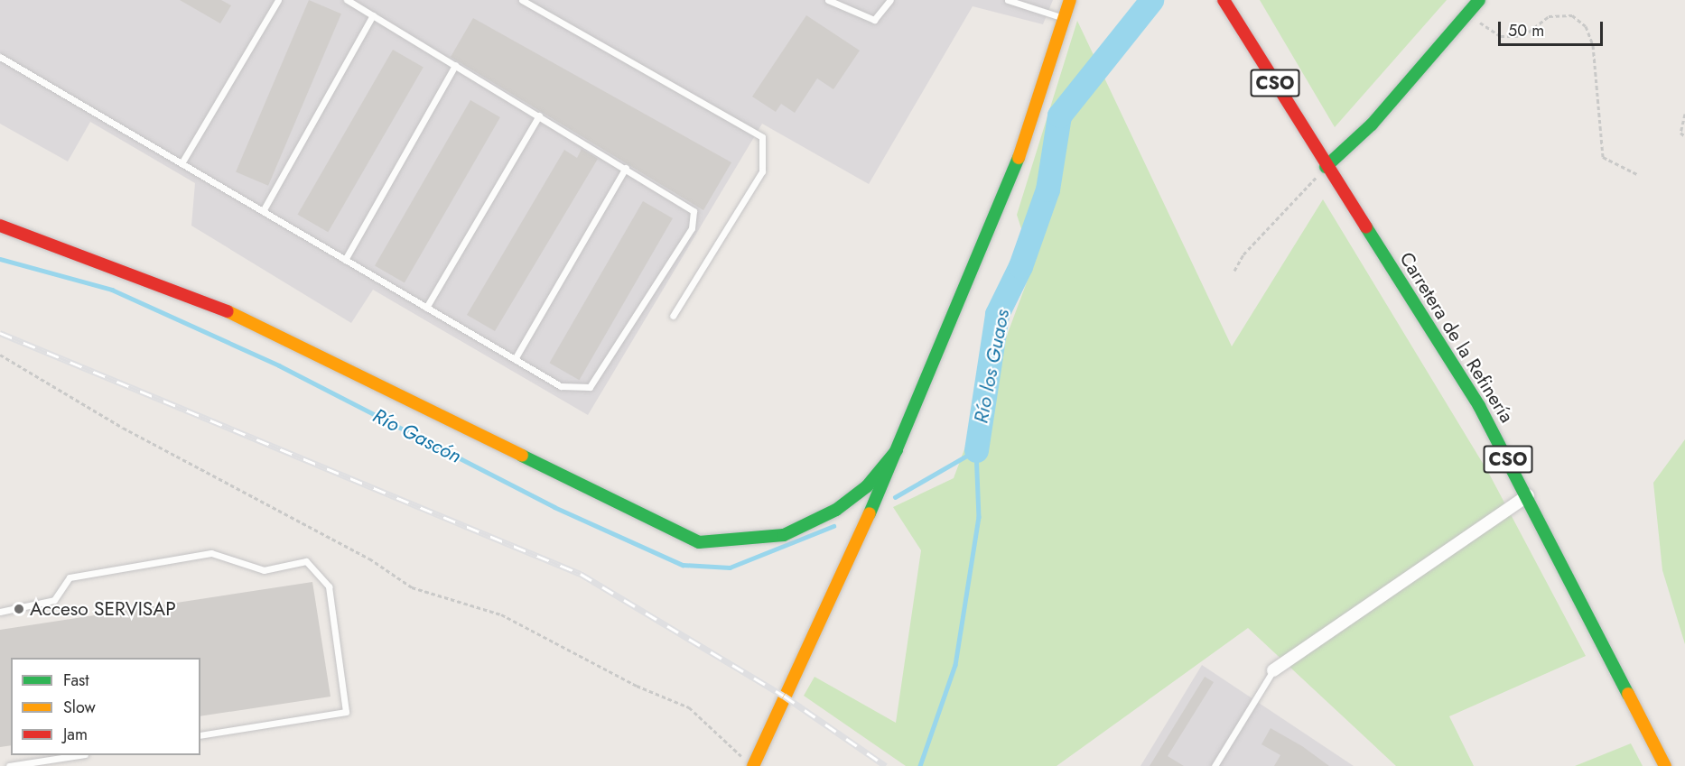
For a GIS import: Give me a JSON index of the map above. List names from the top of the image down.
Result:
{
  "streets": {
    "street": ["CSO", "Carretera de la Refinería"]
  },
  "water": ["Río los Guaos", "Río Gascón"],
  "places": ["Acceso SERVISAP"],
  "legend": ["Fast", "Slow", "Jam"],
  "scale_bar": "50 m"
}
